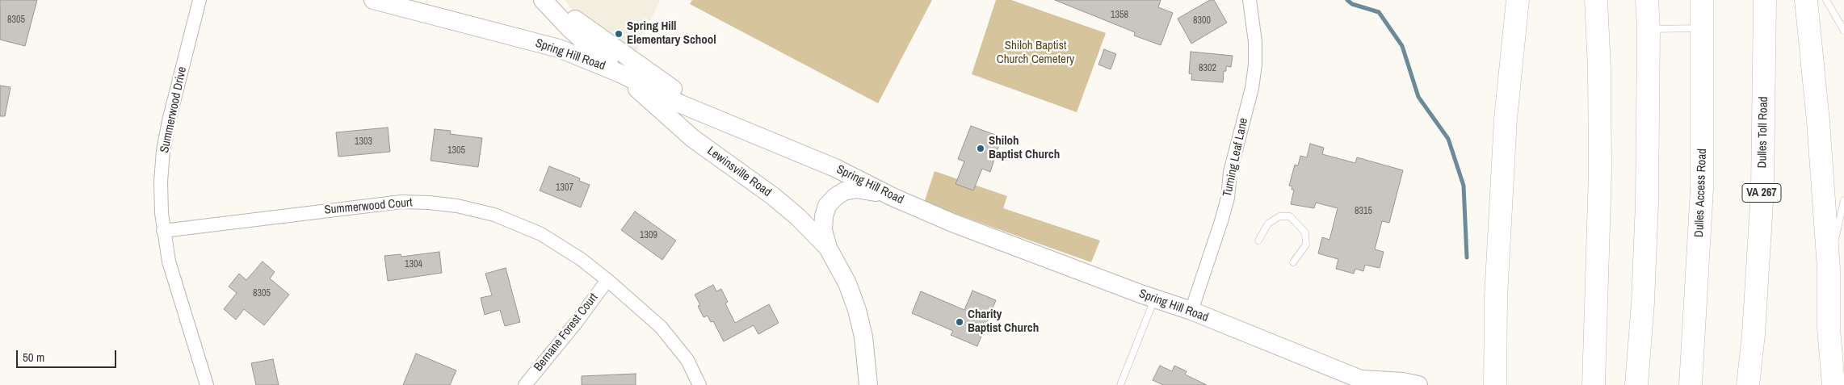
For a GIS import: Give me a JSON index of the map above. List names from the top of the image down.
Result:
{
  "streets": {
    "highway": ["Dulles Toll Road", "Dulles Access Road", "VA 267"],
    "main road": ["Spring Hill Road", "Lewinsville Road"],
    "street": [
      "Summerwood Drive",
      "Turning Leaf Lane",
      "Summerwood Court",
      "Bernane Forest Court"
    ]
  },
  "crossings": [
    ["Spring Hill Road", "Turning Leaf Lane"],
    ["Spring Hill Road", "Lewinsville Road"],
    ["Summerwood Drive", "Summerwood Court"],
    ["Summerwood Court", "Bernane Forest Court"]
  ],
  "parks": ["Shiloh Baptist Church Cemetery"],
  "places": ["Spring Hill Elementary School", "Shiloh Baptist Church", "Charity Baptist Church"],
  "house_numbers": [
    "1358",
    "8305",
    "8300",
    "8302",
    "1303",
    "1305",
    "1307",
    "8315",
    "1309",
    "1304",
    "8305"
  ],
  "scale_bar": "50 m"
}
